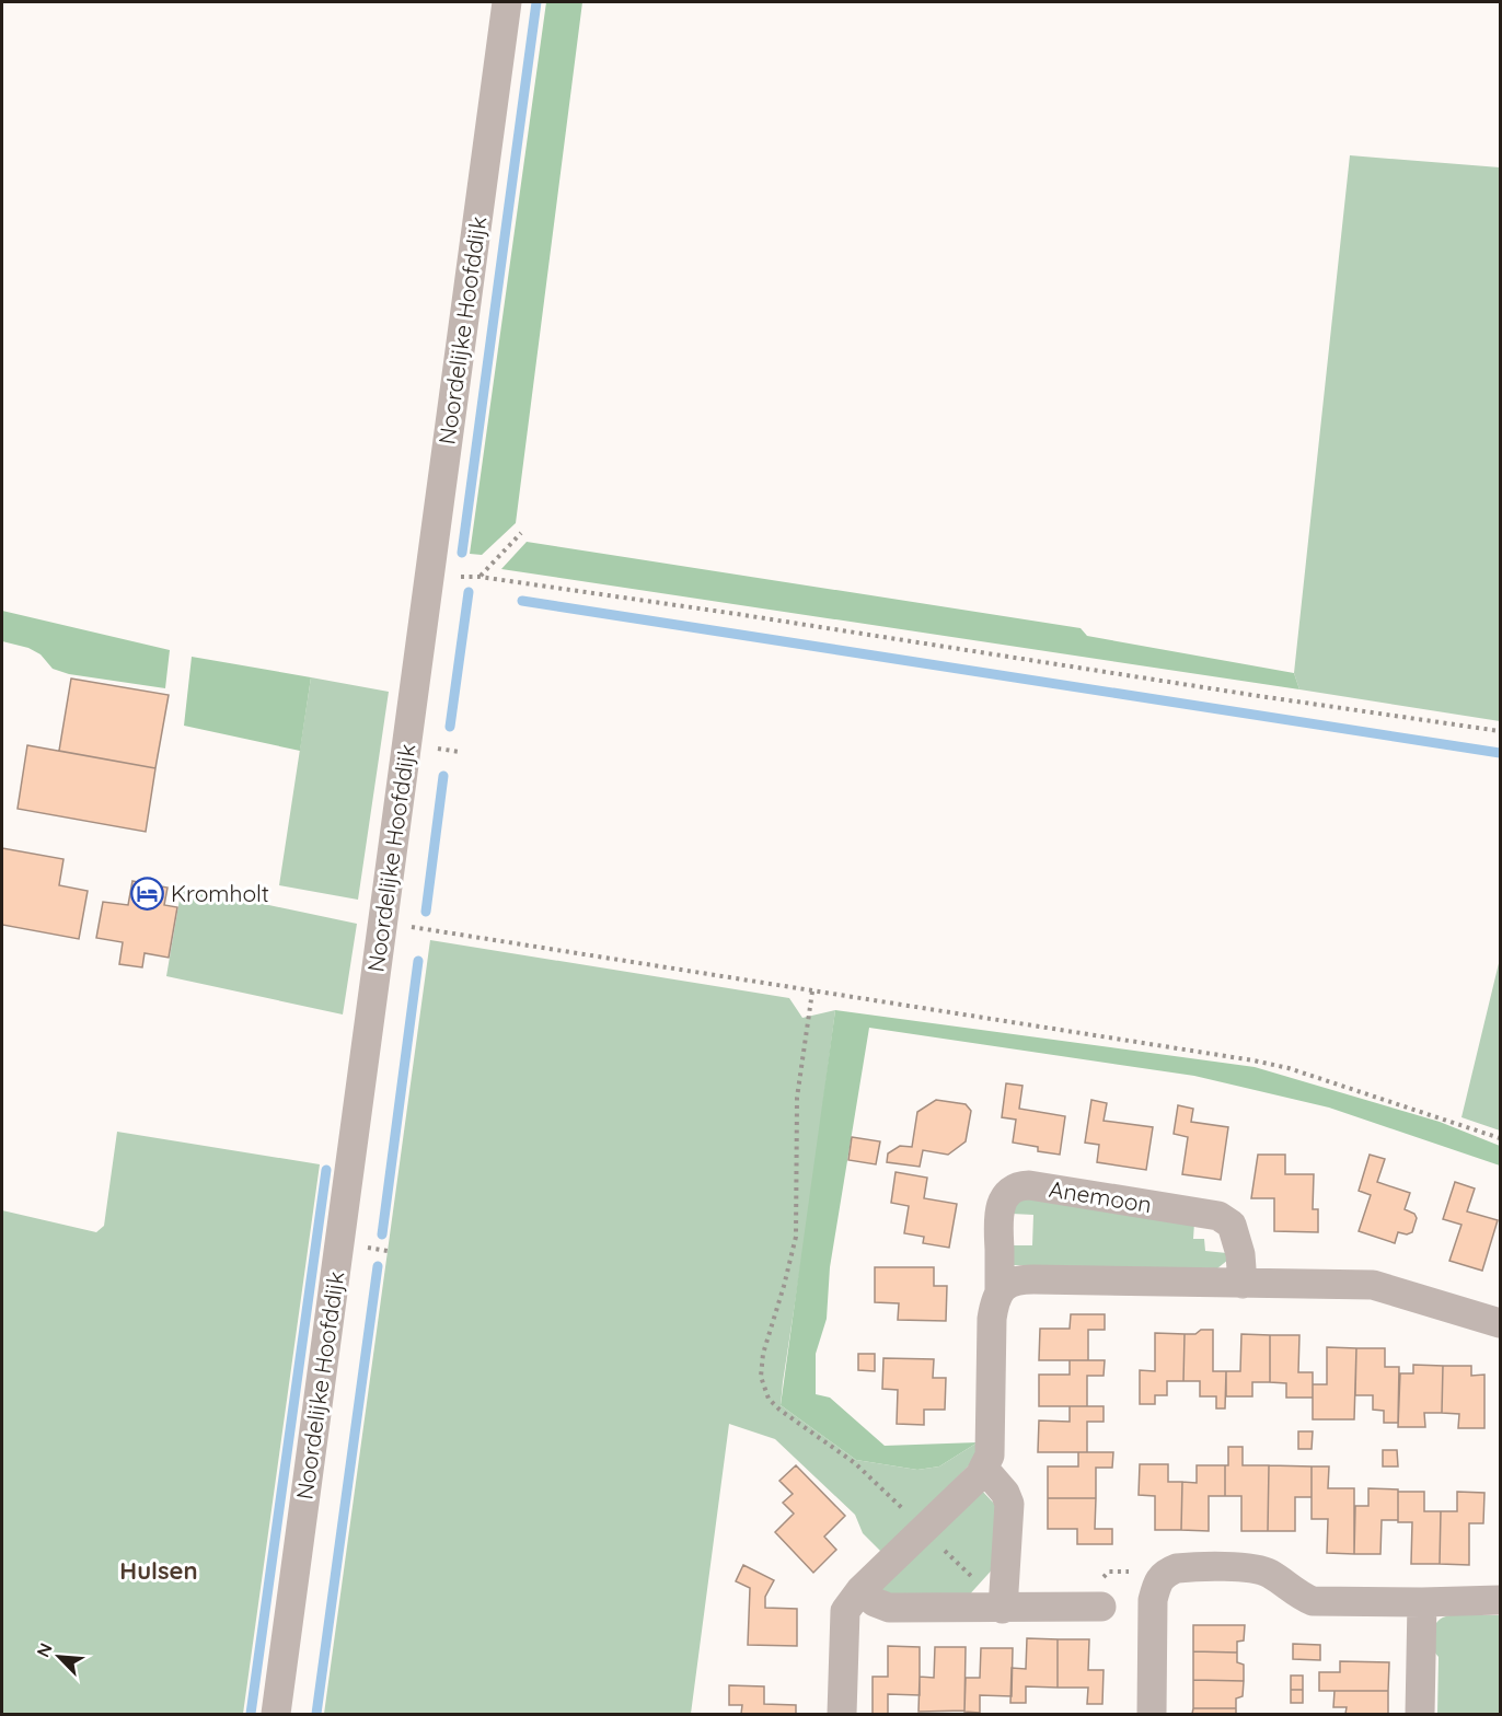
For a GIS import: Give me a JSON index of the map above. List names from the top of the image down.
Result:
{
  "streets": {
    "street": ["Noordelijke Hoofddijk", "Anemoon"]
  },
  "districts": ["Hulsen"],
  "places": {
    "hotel": ["Kromholt"]
  },
  "north": "top left"
}
